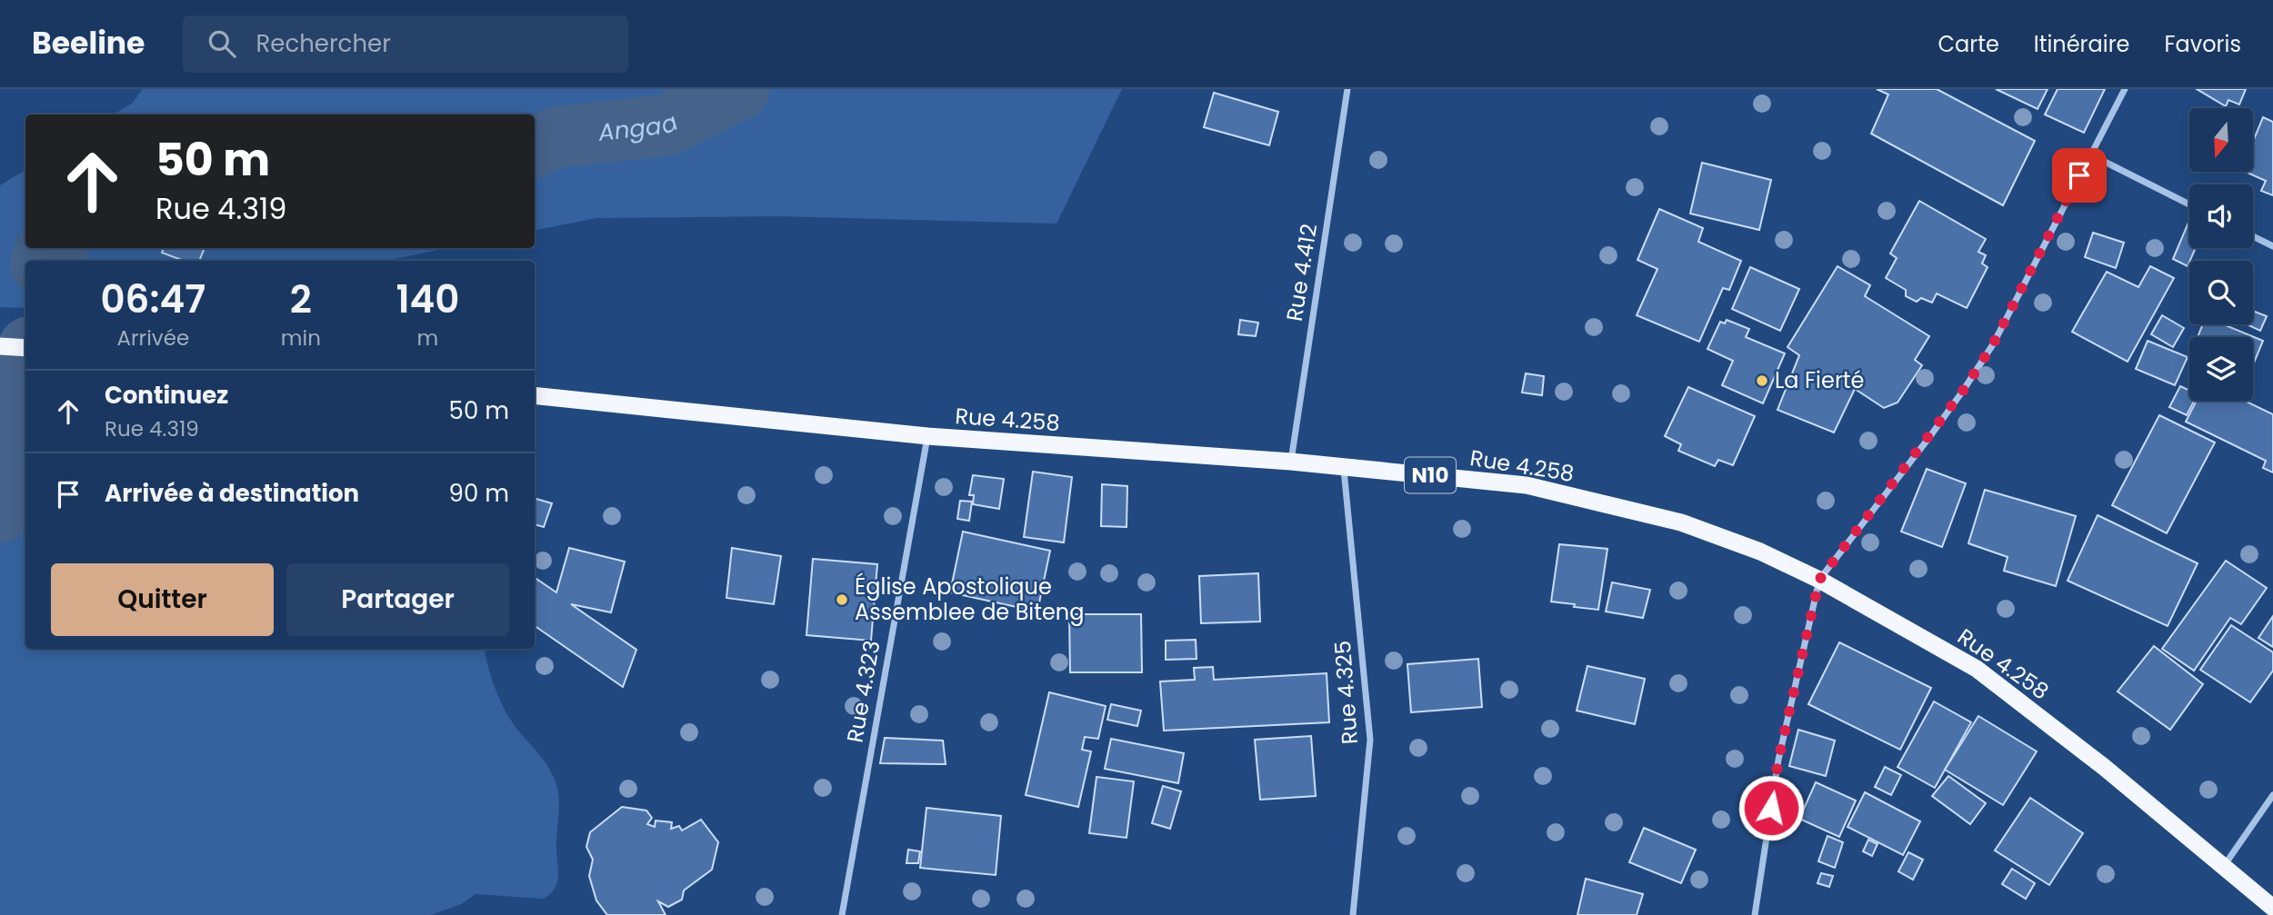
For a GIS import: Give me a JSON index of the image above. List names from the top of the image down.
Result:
{
  "streets": {
    "highway": ["Rue 4.258", "N10"],
    "street": ["Rue 4.412", "Rue 4.323", "Rue 4.325"]
  },
  "crossings": [
    ["Rue 4.412", "Rue 4.258"],
    ["Rue 4.258", "Rue 4.323"],
    ["Rue 4.258", "Rue 4.325"]
  ],
  "water": ["Angaa"],
  "places": ["La Fierté", "Église Apostolique Assemblee de Biteng"],
  "north": "bottom",
  "page": {
    "header": "Beeline",
    "search": "Rechercher",
    "nav": ["Carte", "Itinéraire", "Favoris"],
    "turn": ["50 m", "Rue 4.319"],
    "eta": [
      "06:47",
      "Arrivée",
      "2",
      "min",
      "140",
      "m"
    ],
    "list": [
      {
        "name": "Continuez",
        "note": "Rue 4.319",
        "value": "50 m"
      },
      {
        "name": "Arrivée à destination",
        "value": "90 m"
      }
    ],
    "buttons": ["Quitter", "Partager"]
  }
}
